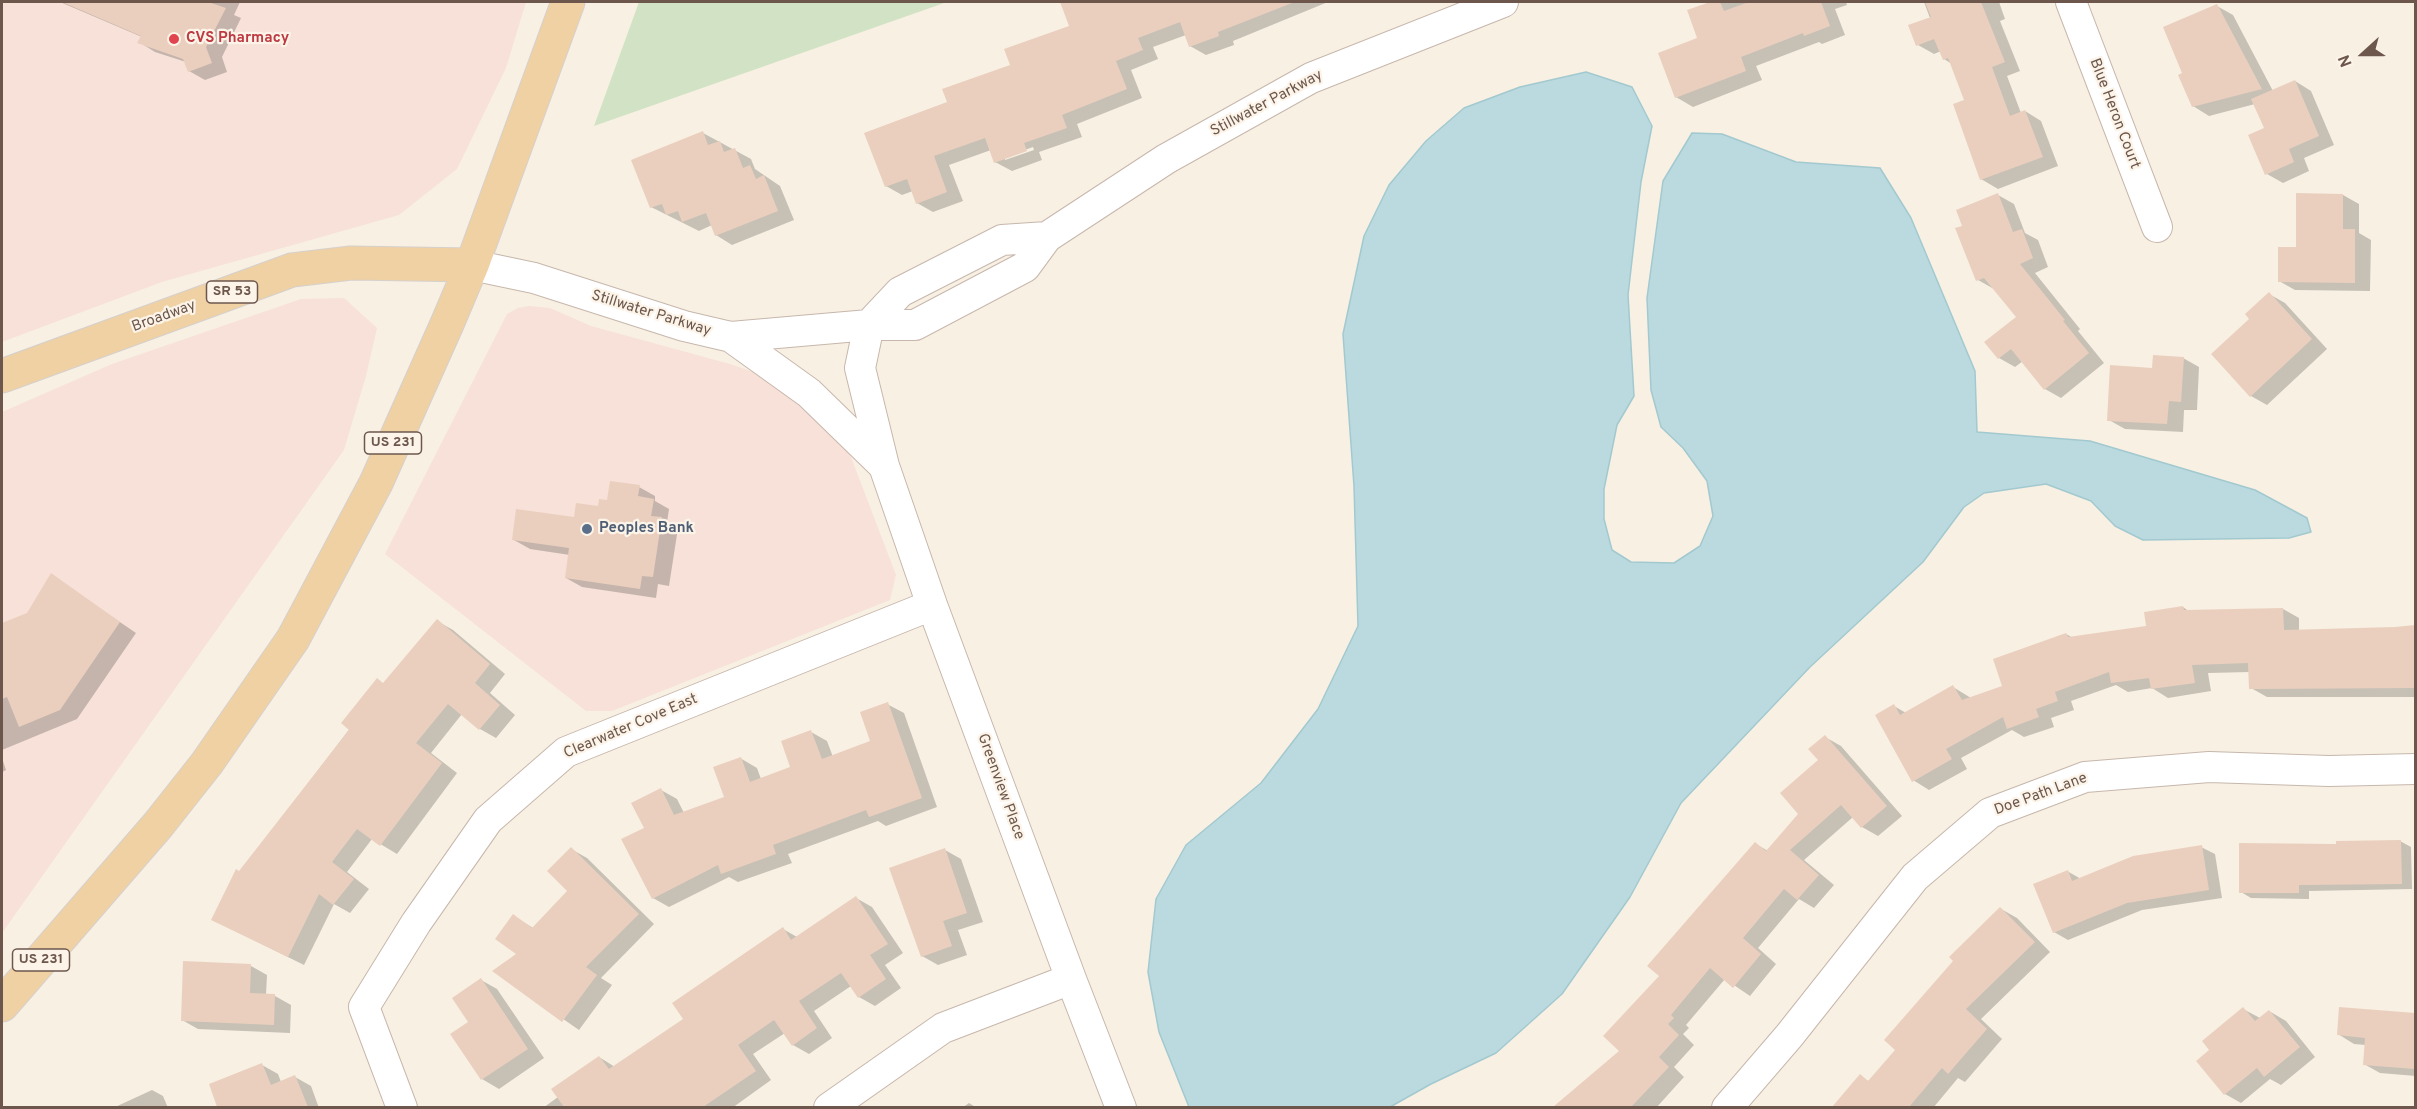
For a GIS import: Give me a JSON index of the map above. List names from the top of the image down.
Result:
{
  "streets": {
    "main road": ["SR 53", "Broadway", "US 231"],
    "street": [
      "Stillwater Parkway",
      "Blue Heron Court",
      "Clearwater Cove East",
      "Greenview Place",
      "Doe Path Lane"
    ]
  },
  "crossings": [
    ["Stillwater Parkway", "Broadway"],
    ["Stillwater Parkway", "US 231"],
    ["Stillwater Parkway", "Greenview Place"],
    ["Broadway", "US 231"],
    ["Clearwater Cove East", "Greenview Place"]
  ],
  "places": ["CVS Pharmacy", "Peoples Bank"],
  "north": "left"
}
